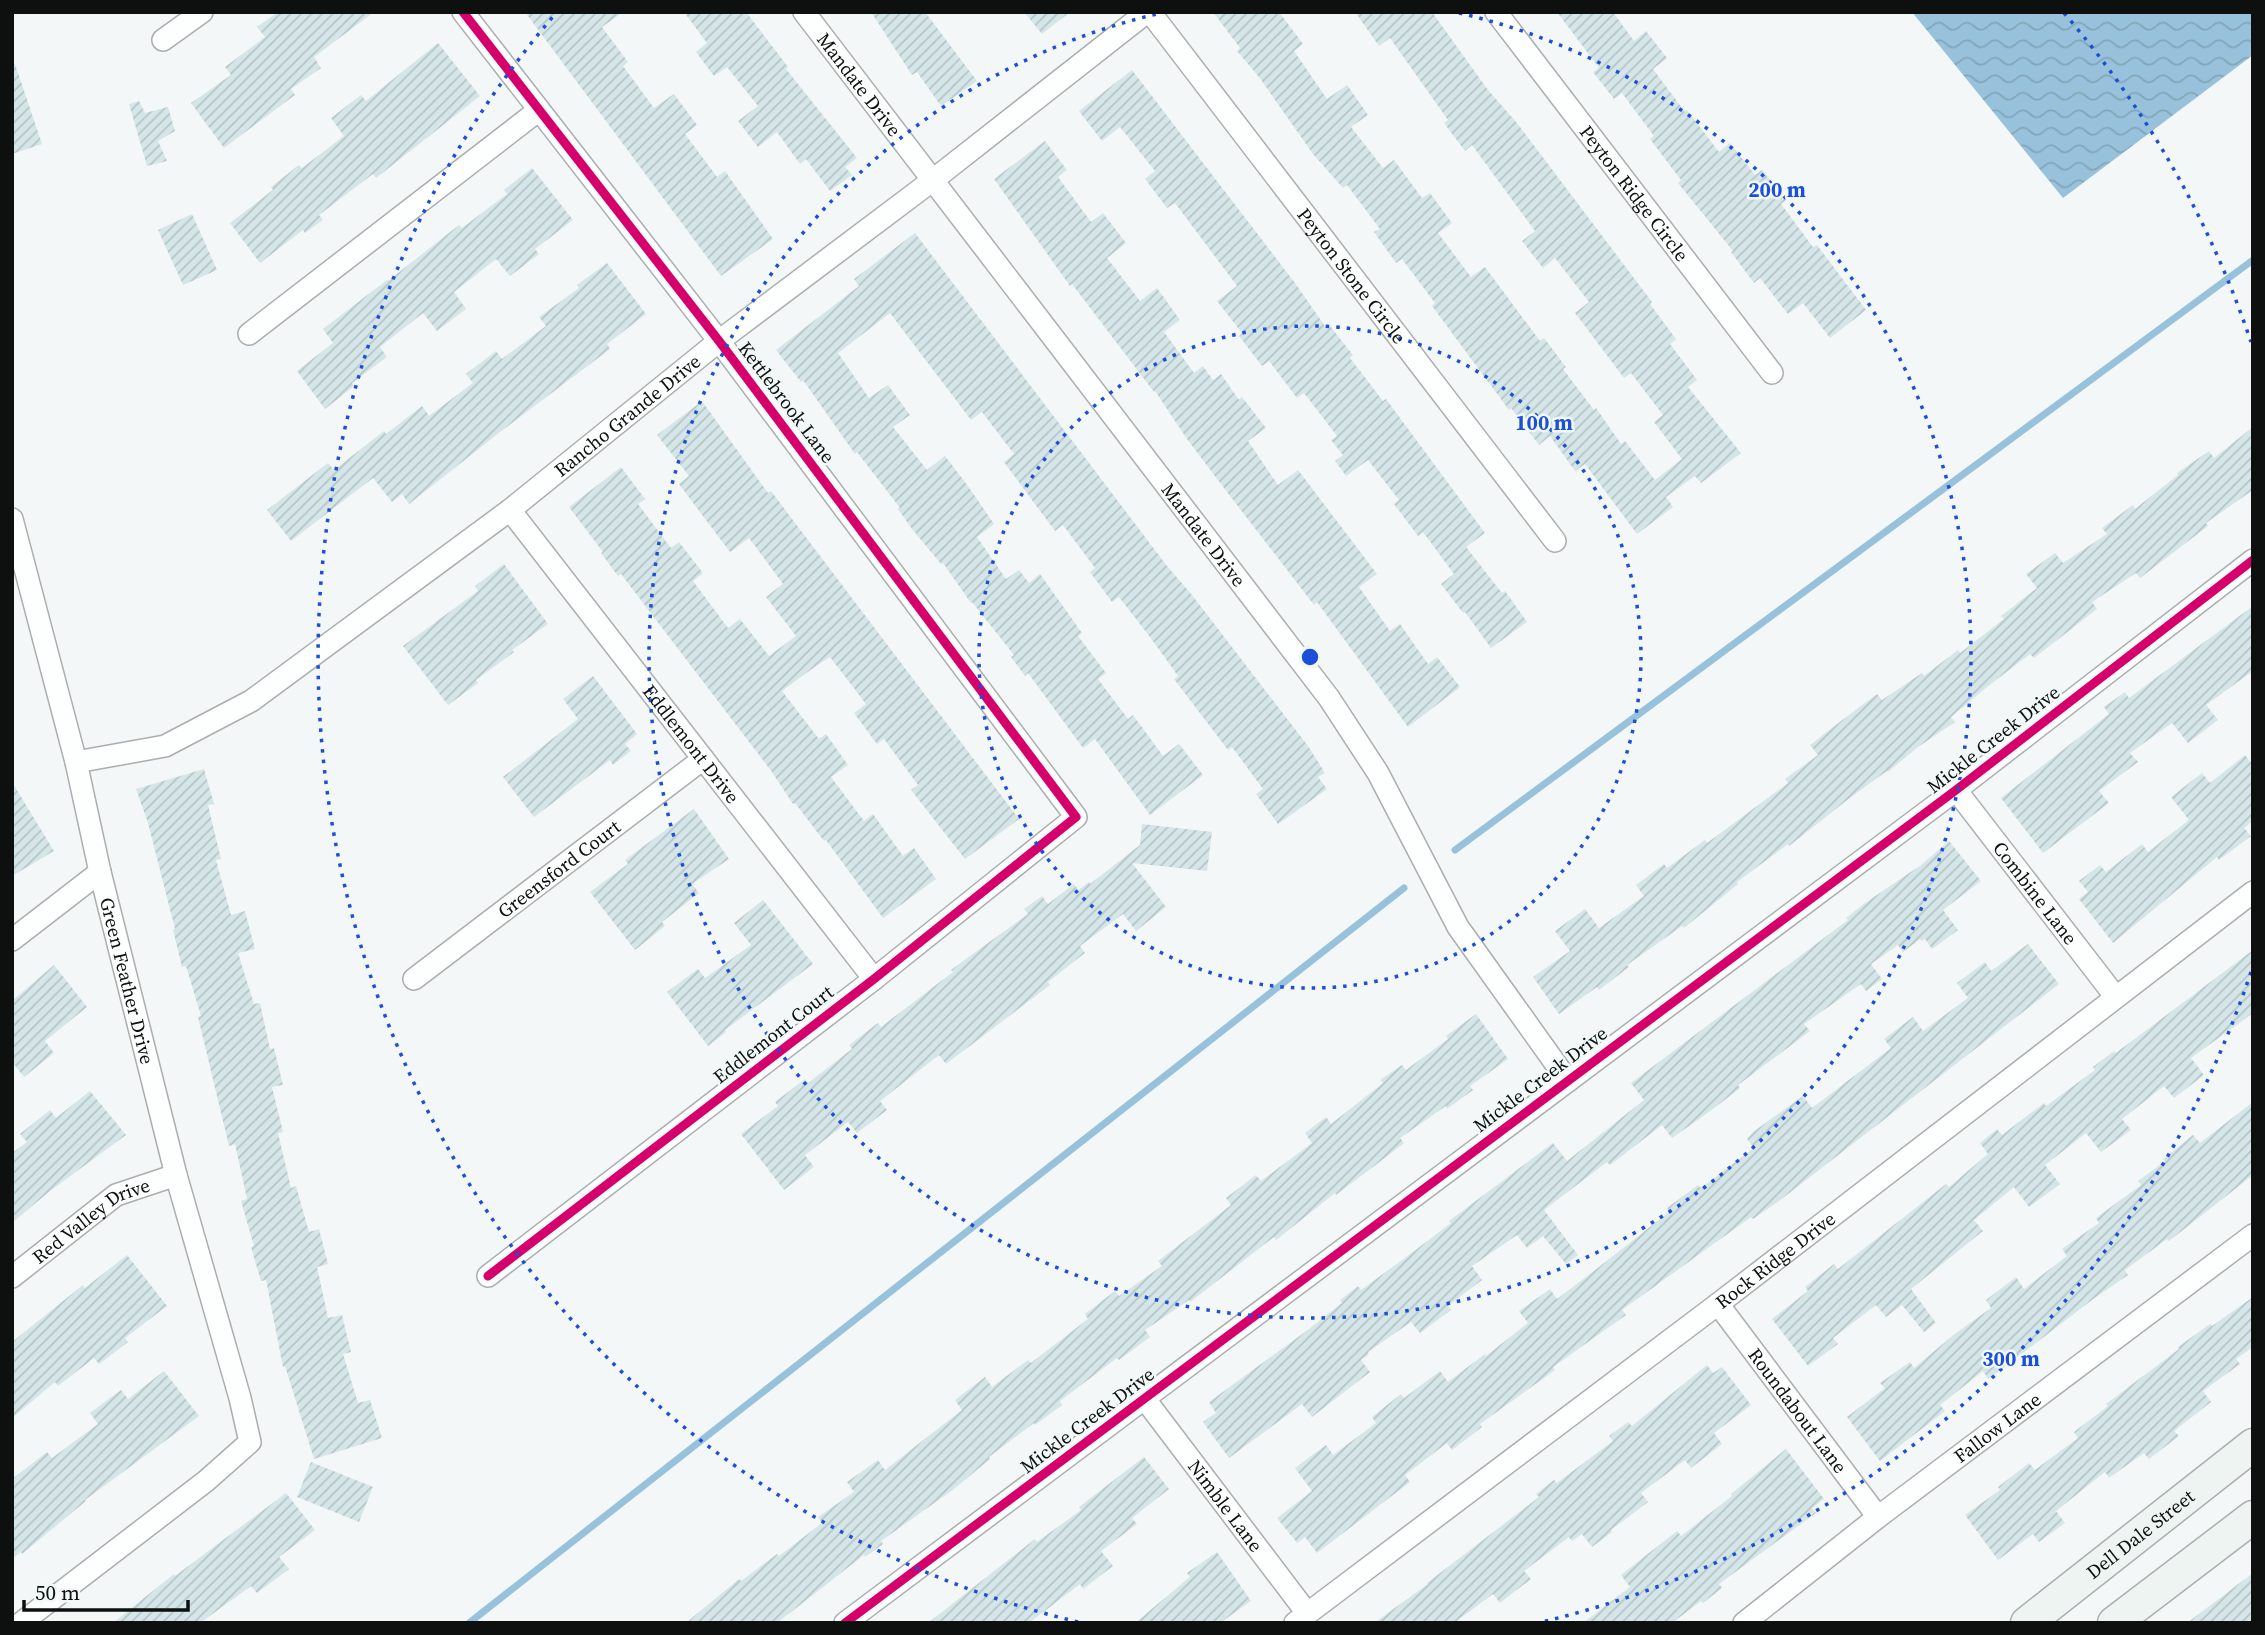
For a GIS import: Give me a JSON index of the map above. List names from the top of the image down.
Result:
{
  "streets": {
    "main road": ["Dell Dale Street"],
    "street": [
      "Mandate Drive",
      "Peyton Ridge Circle",
      "Peyton Stone Circle",
      "Kettlebrook Lane",
      "Rancho Grande Drive",
      "Mickle Creek Drive",
      "Eddlemont Drive",
      "Greensford Court",
      "Combine Lane",
      "Green Feather Drive",
      "Eddlemont Court",
      "Red Valley Drive",
      "Rock Ridge Drive",
      "Roundabout Lane",
      "Fallow Lane",
      "Nimble Lane"
    ]
  },
  "crossings": [
    ["Mandate Drive", "Rancho Grande Drive"],
    ["Mandate Drive", "Mickle Creek Drive"],
    ["Peyton Stone Circle", "Rancho Grande Drive"],
    ["Kettlebrook Lane", "Rancho Grande Drive"],
    ["Kettlebrook Lane", "Eddlemont Court"],
    ["Rancho Grande Drive", "Eddlemont Drive"],
    ["Rancho Grande Drive", "Green Feather Drive"],
    ["Mickle Creek Drive", "Combine Lane"],
    ["Mickle Creek Drive", "Nimble Lane"],
    ["Eddlemont Drive", "Greensford Court"],
    ["Eddlemont Drive", "Eddlemont Court"],
    ["Combine Lane", "Rock Ridge Drive"],
    ["Green Feather Drive", "Red Valley Drive"],
    ["Rock Ridge Drive", "Roundabout Lane"],
    ["Rock Ridge Drive", "Nimble Lane"],
    ["Roundabout Lane", "Fallow Lane"]
  ],
  "scale_bar": "50 m",
  "rings": ["200 m", "100 m", "300 m"]
}
